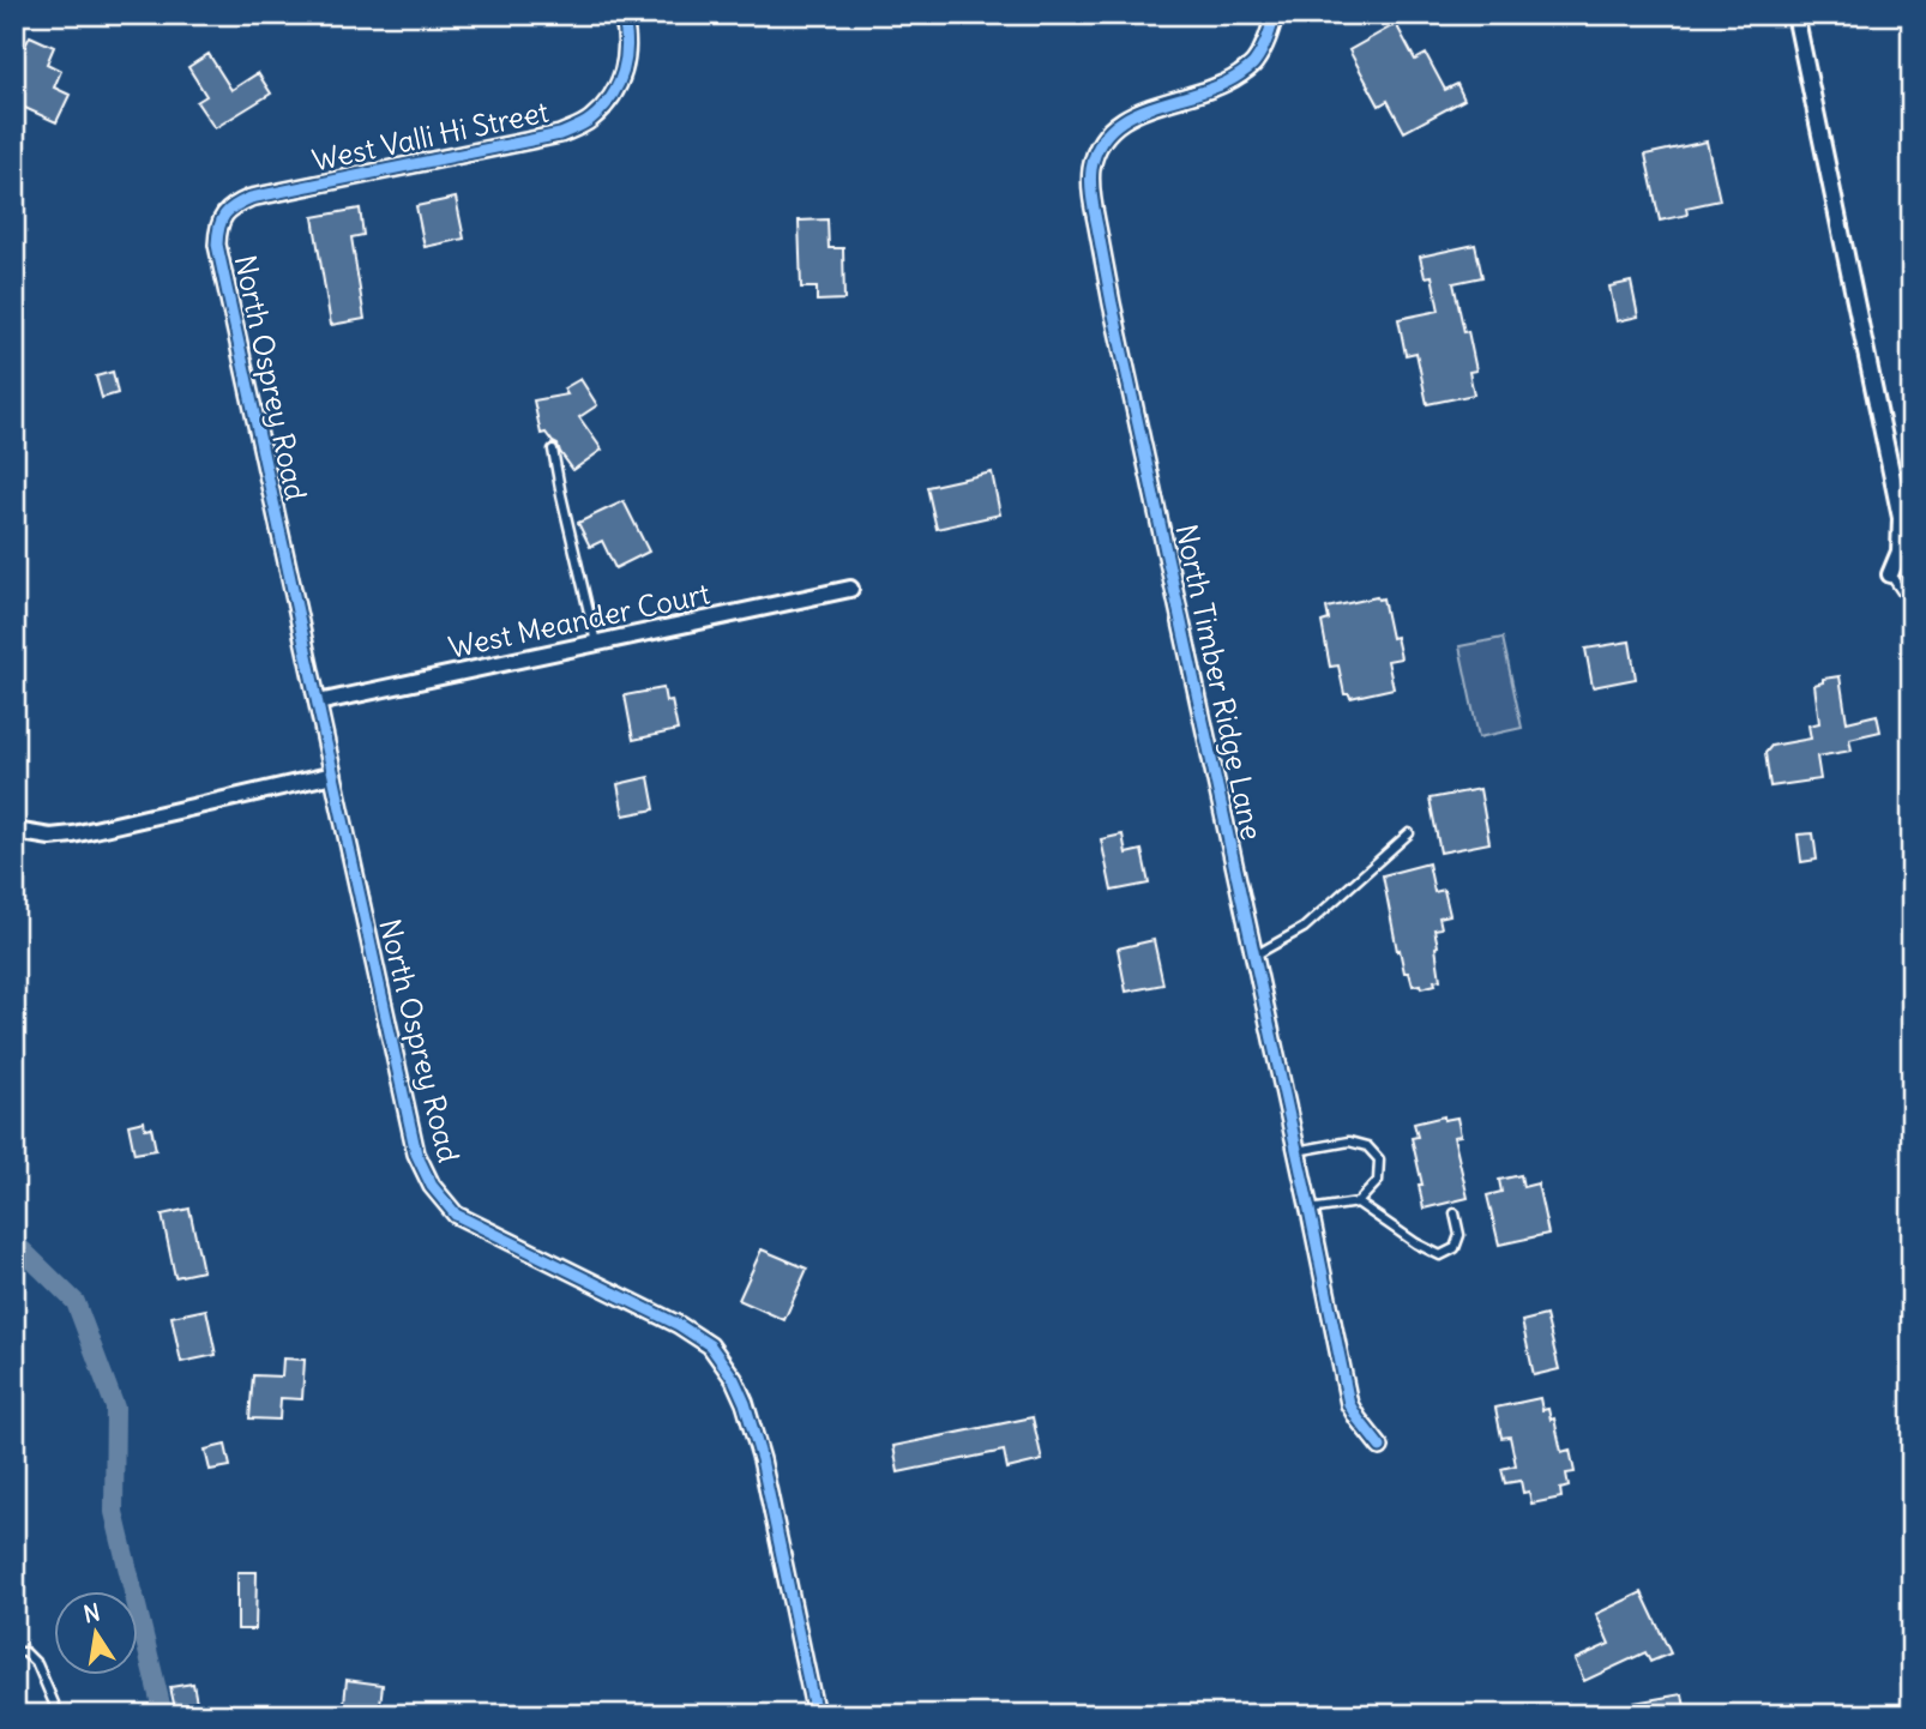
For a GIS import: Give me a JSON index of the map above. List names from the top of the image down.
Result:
{
  "streets": {
    "street": [
      "West Valli Hi Street",
      "North Osprey Road",
      "West Meander Court",
      "North Timber Ridge Lane"
    ]
  },
  "crossings": [
    ["West Valli Hi Street", "North Osprey Road"],
    ["North Osprey Road", "West Meander Court"]
  ],
  "north": "top"
}
